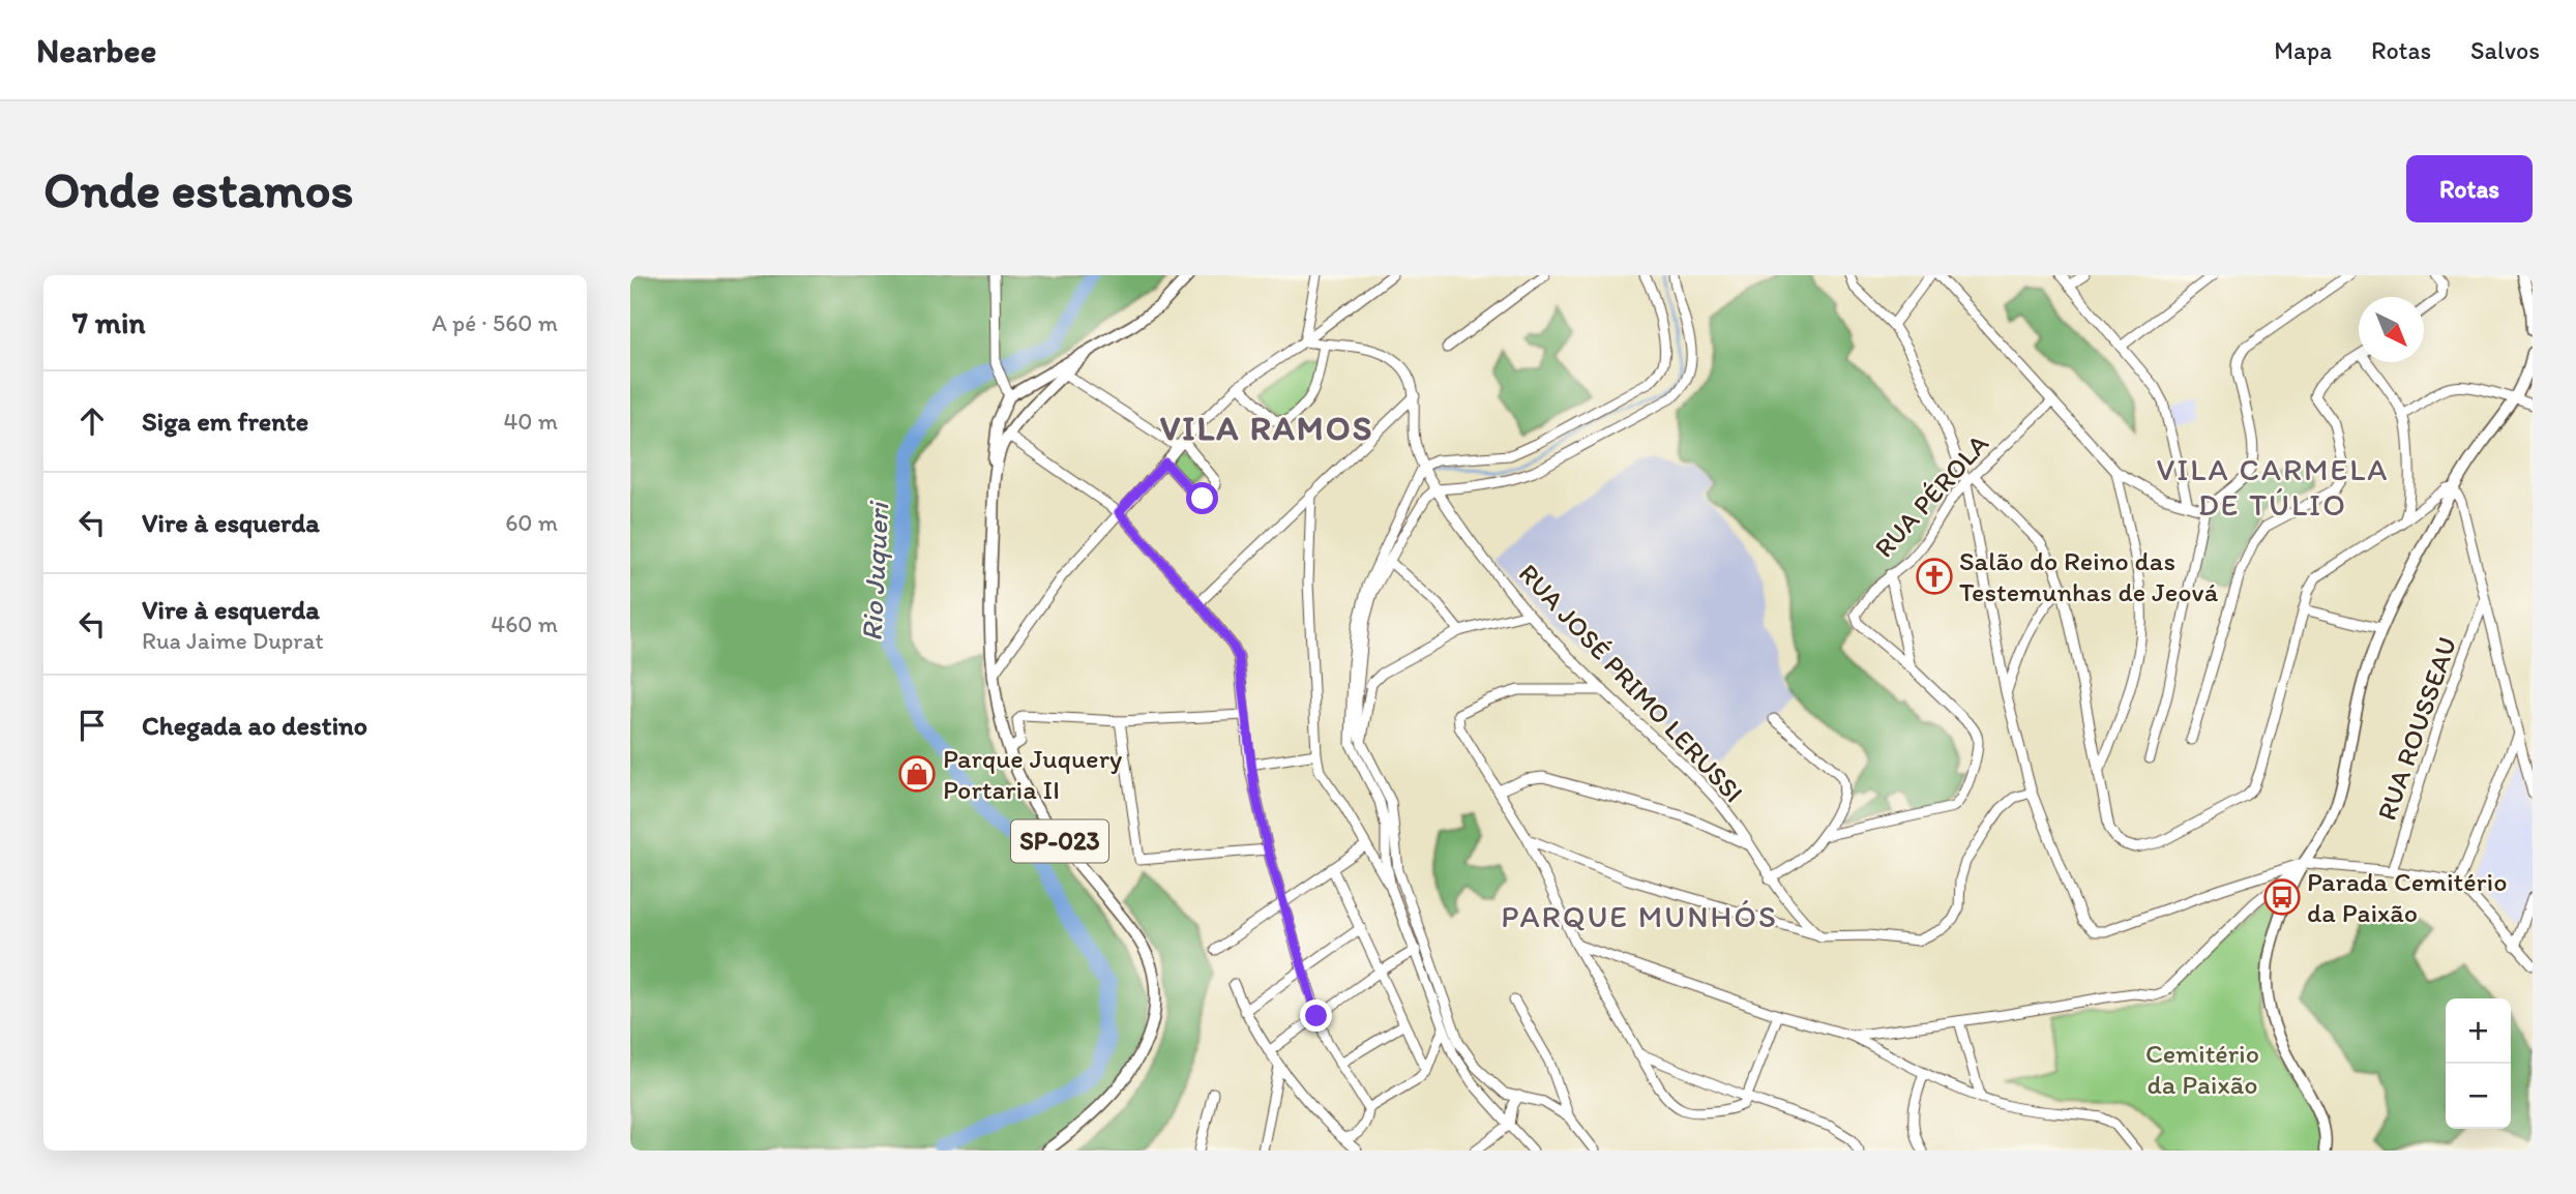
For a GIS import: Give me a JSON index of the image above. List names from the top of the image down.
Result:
{
  "streets": {
    "main road": ["SP-023"],
    "street": ["RUA PÉROLA", "RUA JOSÉ PRIMO LERUSSI", "RUA ROUSSEAU"]
  },
  "districts": ["VILA RAMOS", "VILA CARMELA DE TÚLIO", "PARQUE MUNHÓS"],
  "water": ["Rio Juqueri"],
  "parks": ["Cemitério da Paixão"],
  "places": {
    "church": ["Salão do Reino das Testemunhas de Jeová"],
    "shop": ["Parque Juquery Portaria II"],
    "bus stop": ["Parada Cemitério da Paixão"]
  },
  "north": "bottom right",
  "page": {
    "header": "Nearbee",
    "nav": ["Mapa", "Rotas", "Salvos"],
    "buttons": "Rotas",
    "title": "Onde estamos",
    "heading": ["7 min", "A pé · 560 m"],
    "list": [
      ["Siga em frente", "40 m"],
      ["Vire à esquerda", "60 m"],
      ["Vire à esquerda", "Rua Jaime Duprat", "460 m"],
      "Chegada ao destino"
    ],
    "map_buttons": ["+", "−"]
  }
}
